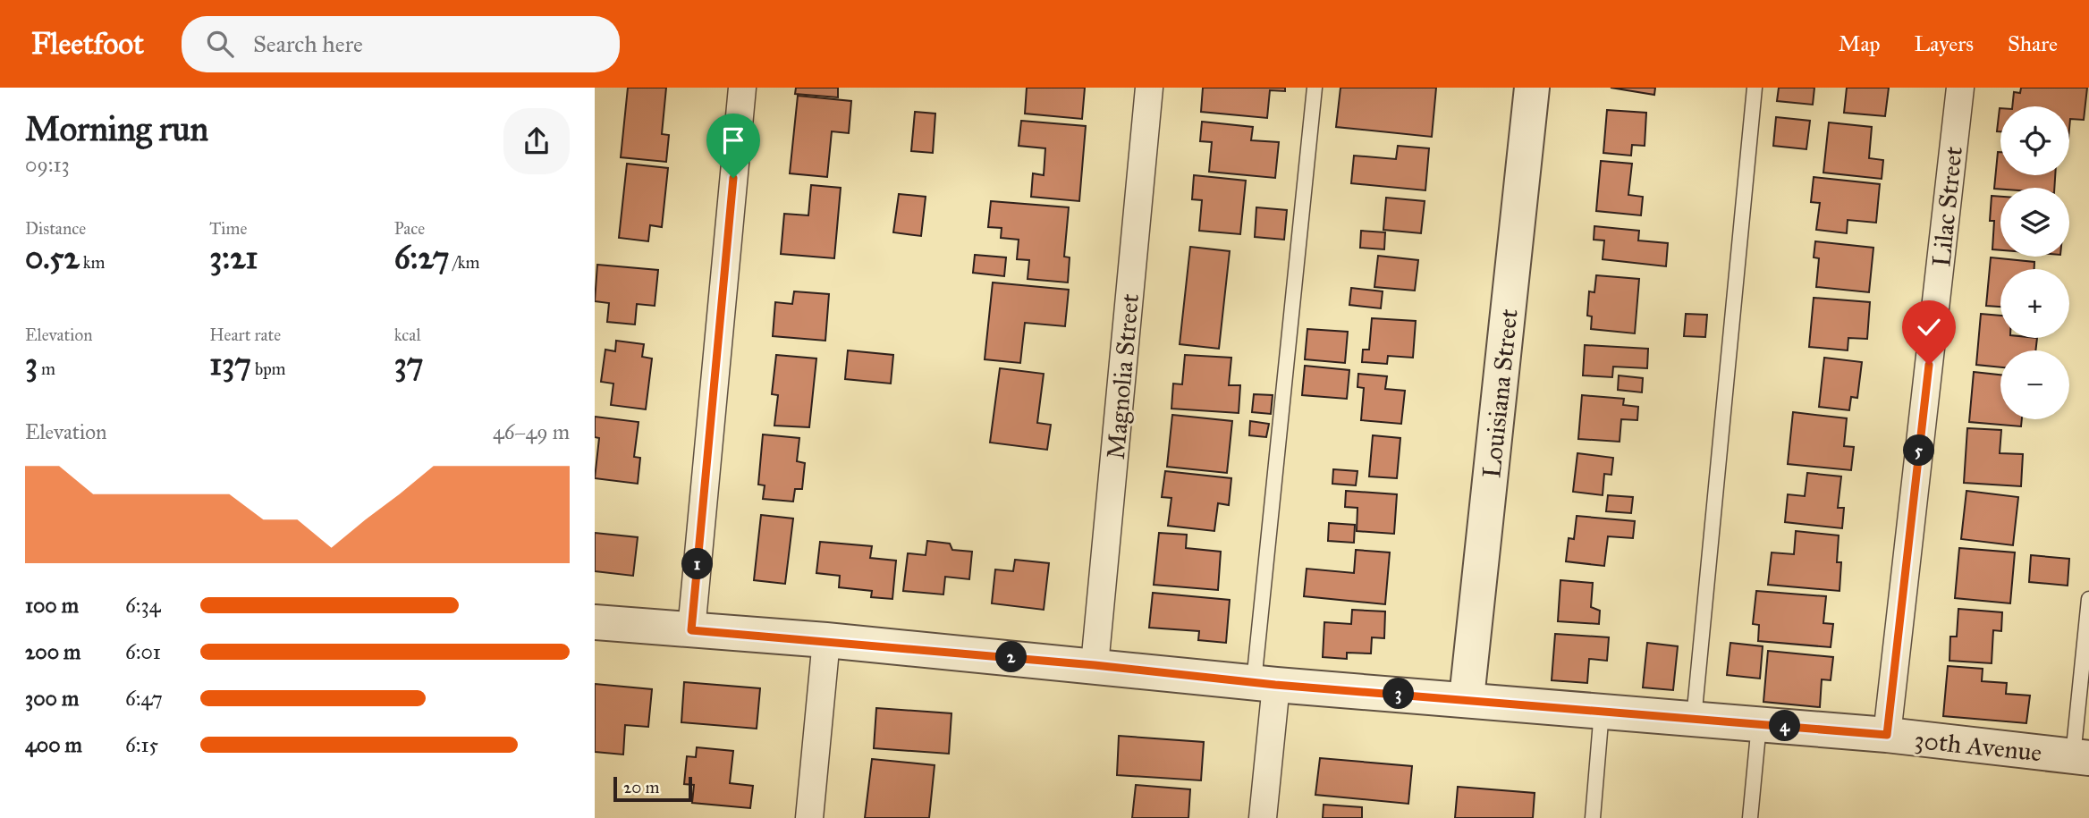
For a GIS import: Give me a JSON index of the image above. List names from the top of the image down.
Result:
{
  "streets": {
    "street": [
      "Lilac Street",
      "Magnolia Street",
      "Louisiana Street",
      "30th Avenue"
    ]
  },
  "crossings": [
    ["Lilac Street", "30th Avenue"],
    ["Magnolia Street", "30th Avenue"],
    ["Louisiana Street", "30th Avenue"]
  ],
  "scale_bar": "20 m",
  "page": {
    "header": "Fleetfoot",
    "search": "Search here",
    "nav": ["Map", "Layers", "Share"],
    "heading": ["Morning run", "09:13"],
    "map_buttons": ["+", "−"],
    "stats": [
      ["Distance", "0.52 km"],
      ["Time", "3:21"],
      ["Pace", "6:27 /km"],
      ["Elevation", "3 m"],
      ["Heart rate", "137 bpm"],
      ["kcal", "37"]
    ],
    "chart": ["Elevation", "46–49 m"],
    "pins": [
      "5",
      "1",
      "2",
      "3",
      "4"
    ],
    "list": [
      {
        "name": "100 m",
        "note": "6:34"
      },
      {
        "name": "200 m",
        "note": "6:01"
      },
      {
        "name": "300 m",
        "note": "6:47"
      },
      {
        "name": "400 m",
        "note": "6:15"
      }
    ],
    "scale": "20 m"
  }
}
